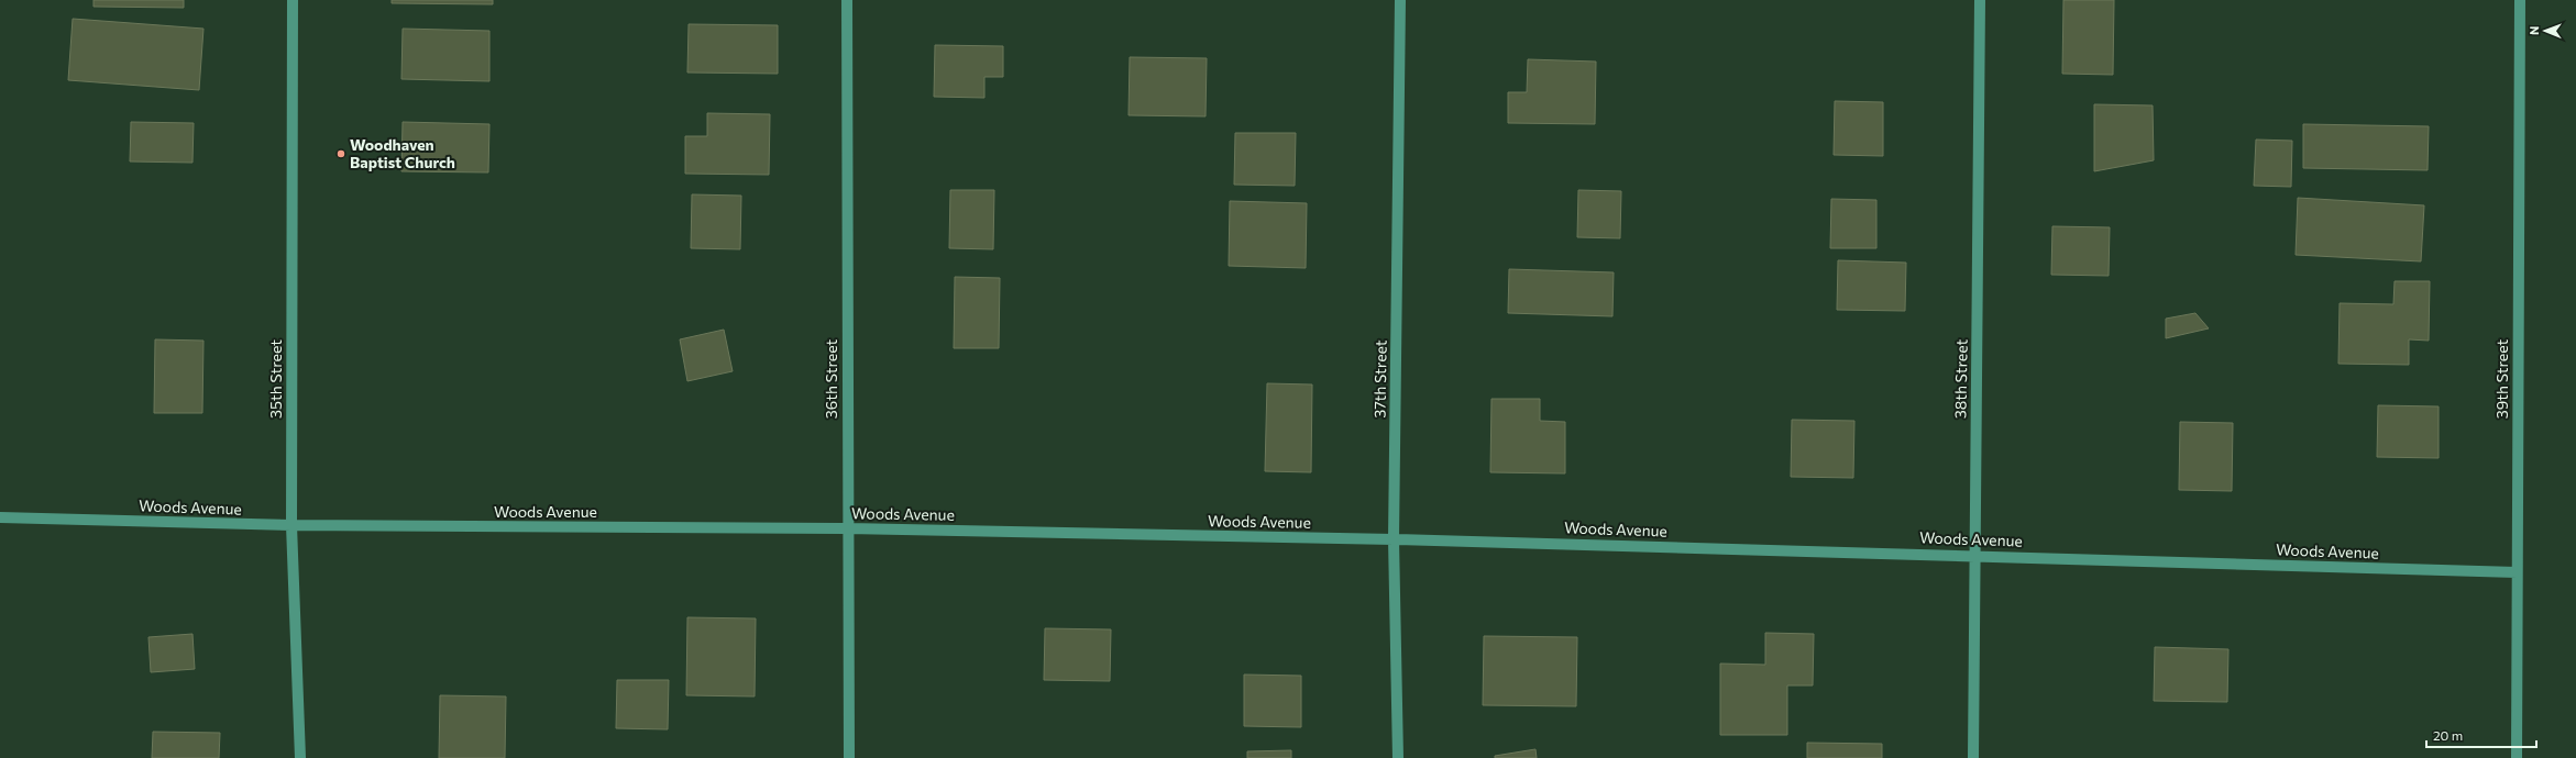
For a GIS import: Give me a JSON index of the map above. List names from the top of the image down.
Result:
{
  "streets": {
    "street": [
      "35th Street",
      "36th Street",
      "37th Street",
      "38th Street",
      "39th Street",
      "Woods Avenue"
    ]
  },
  "crossings": [
    ["35th Street", "Woods Avenue"],
    ["36th Street", "Woods Avenue"],
    ["37th Street", "Woods Avenue"],
    ["38th Street", "Woods Avenue"],
    ["39th Street", "Woods Avenue"]
  ],
  "places": ["Woodhaven Baptist Church"],
  "scale_bar": "20 m",
  "north": "left"
}
